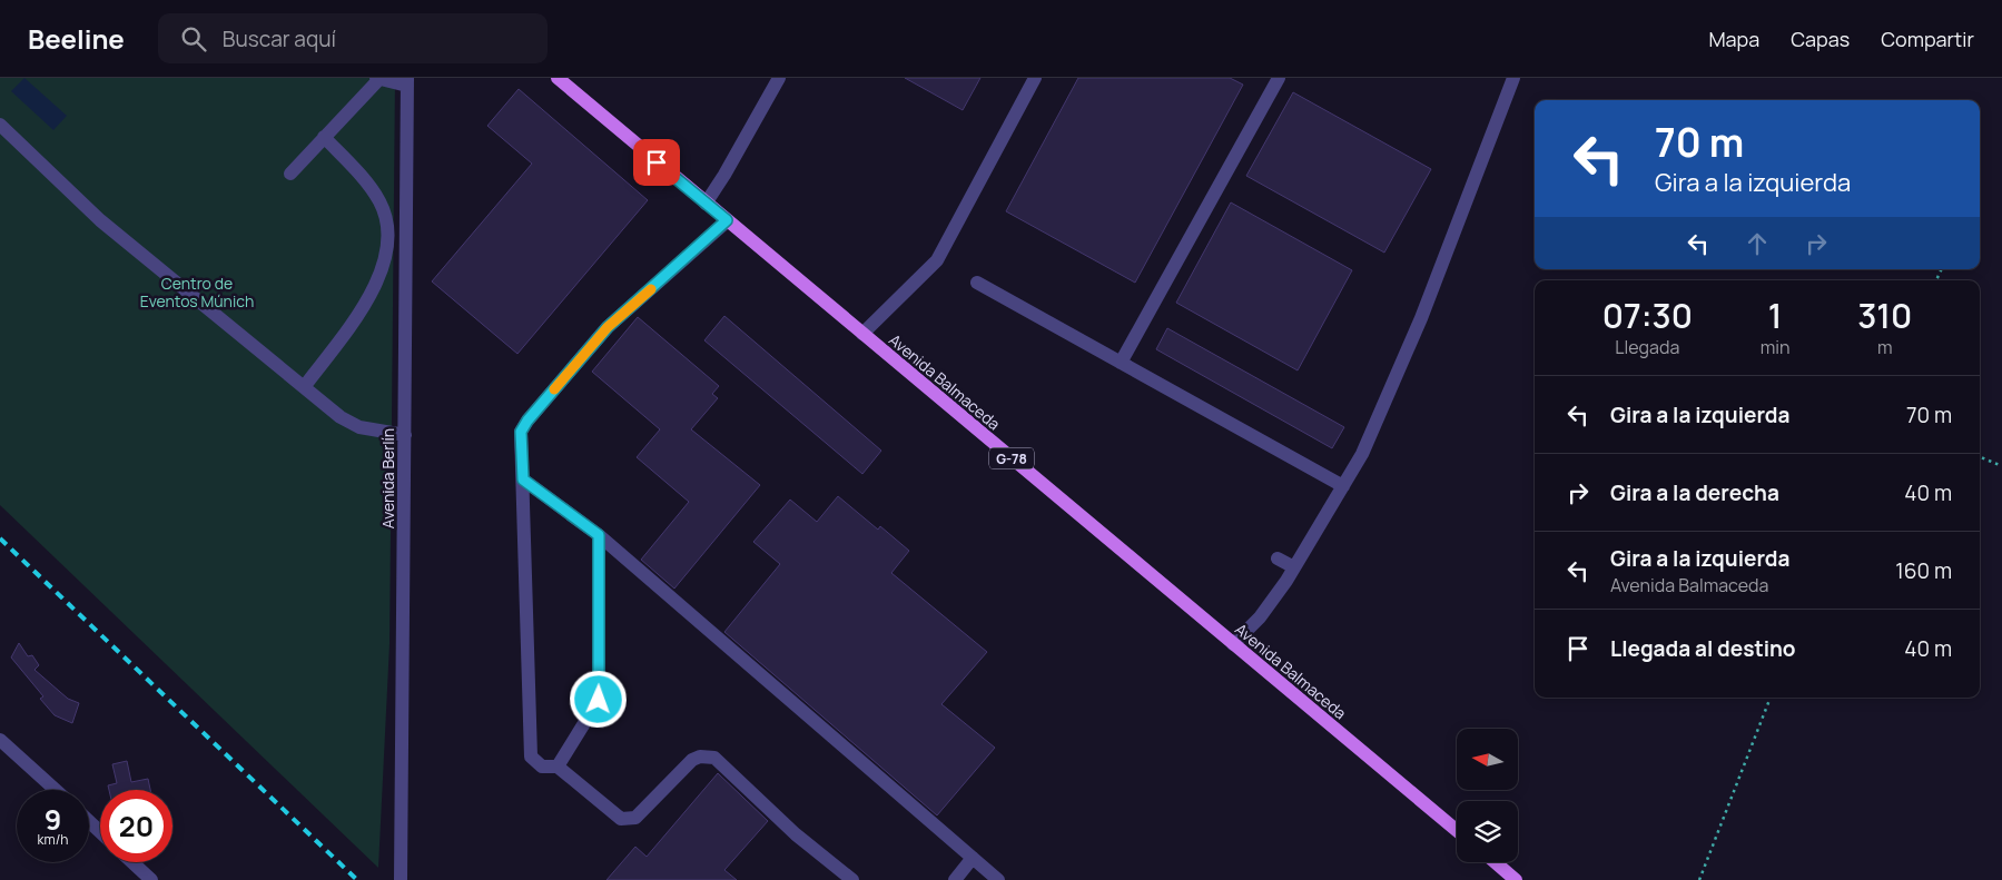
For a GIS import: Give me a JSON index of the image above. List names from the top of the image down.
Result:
{
  "streets": {
    "main road": ["Avenida Balmaceda", "G-78"],
    "street": ["Avenida Berlín"]
  },
  "parks": ["Centro de Eventos Múnich"],
  "north": "left",
  "page": {
    "header": "Beeline",
    "search": "Buscar aquí",
    "nav": ["Mapa", "Capas", "Compartir"],
    "turn": ["70 m", "Gira a la izquierda"],
    "eta": [
      "07:30",
      "Llegada",
      "1",
      "min",
      "310",
      "m"
    ],
    "list": [
      {
        "name": "Gira a la izquierda",
        "value": "70 m"
      },
      {
        "name": "Gira a la derecha",
        "value": "40 m"
      },
      {
        "name": "Gira a la izquierda",
        "note": "Avenida Balmaceda",
        "value": "160 m"
      },
      {
        "name": "Llegada al destino",
        "value": "40 m"
      }
    ],
    "speed": "9 km/h",
    "limit": "20"
  }
}
